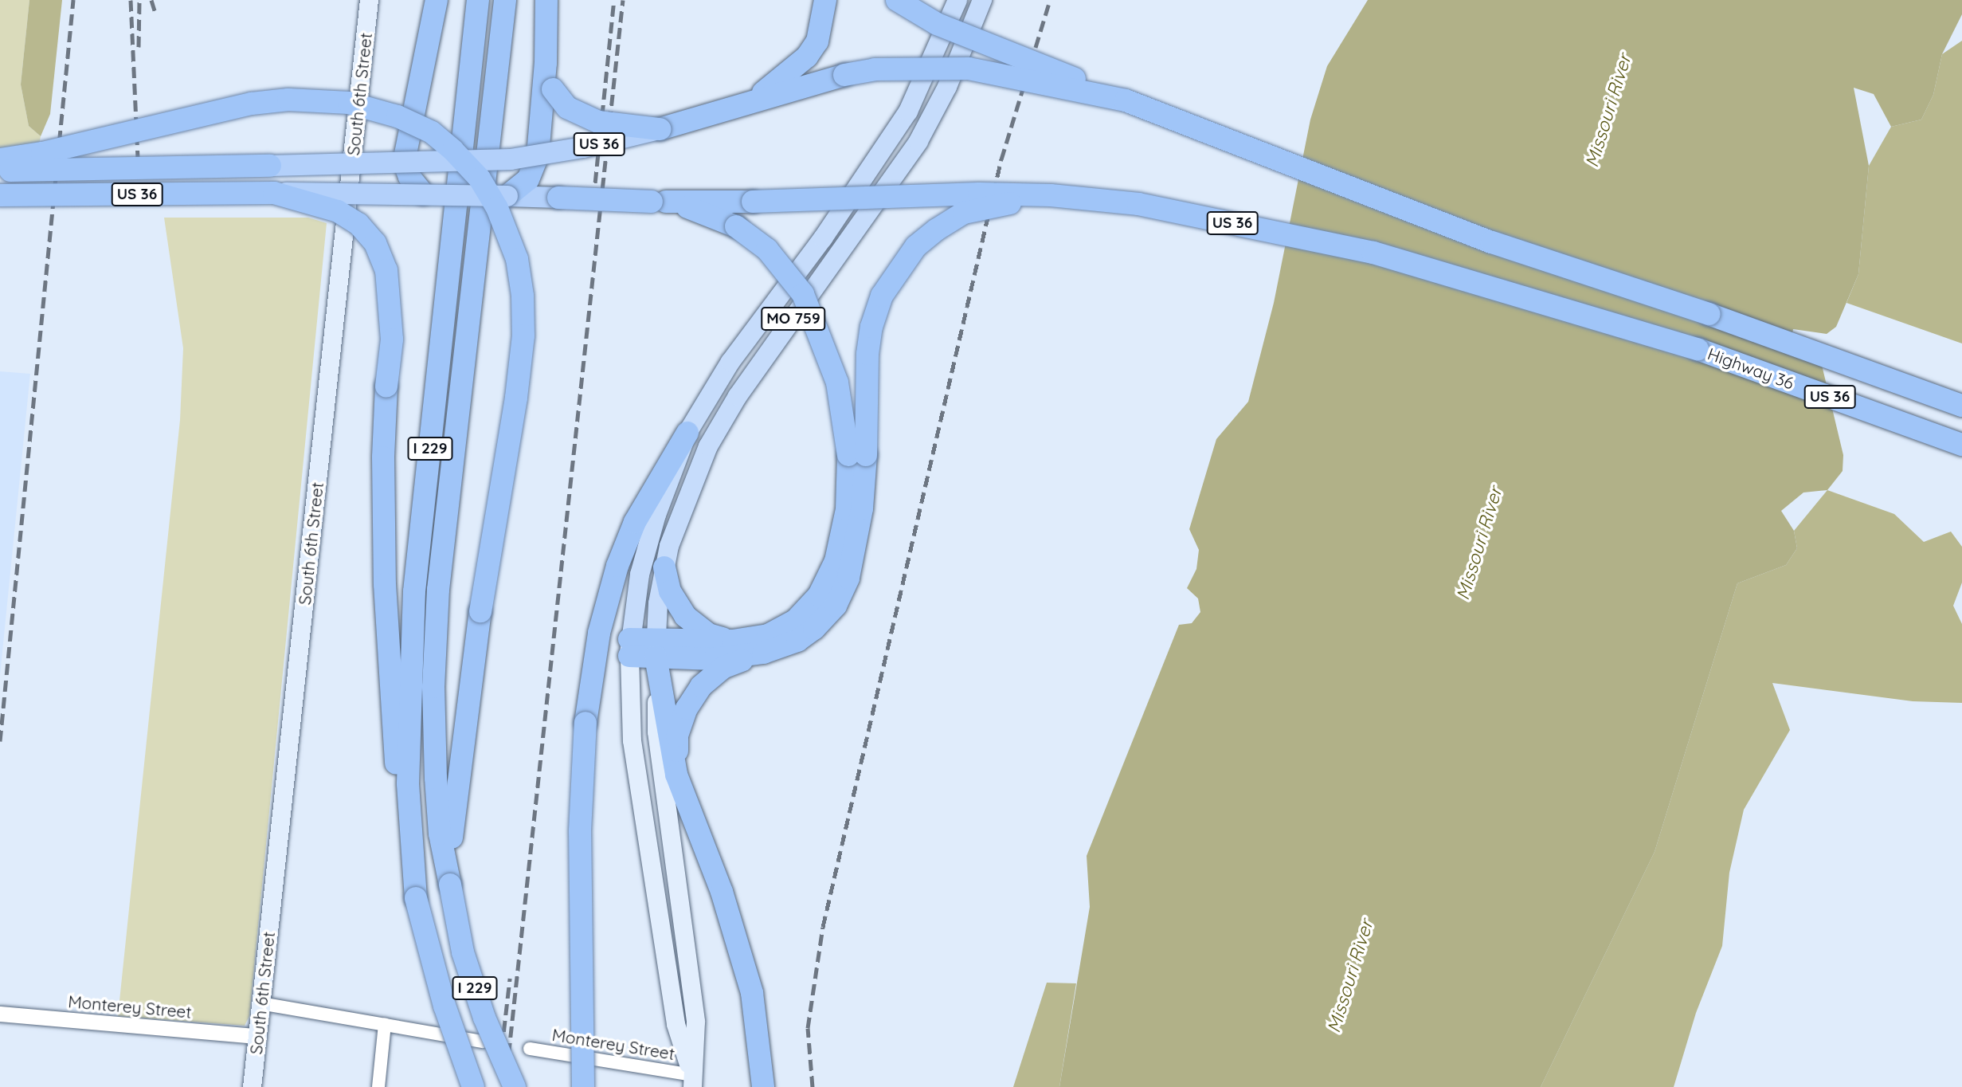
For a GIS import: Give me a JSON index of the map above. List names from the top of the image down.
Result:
{
  "streets": {
    "highway": ["US 36", "Highway 36", "I 229"],
    "main road": ["South 6th Street", "MO 759"],
    "street": ["Monterey Street"]
  },
  "crossings": [
    ["South 6th Street", "Monterey Street"],
    ["US 36", "Highway 36"]
  ],
  "water": ["Missouri River"]
}
